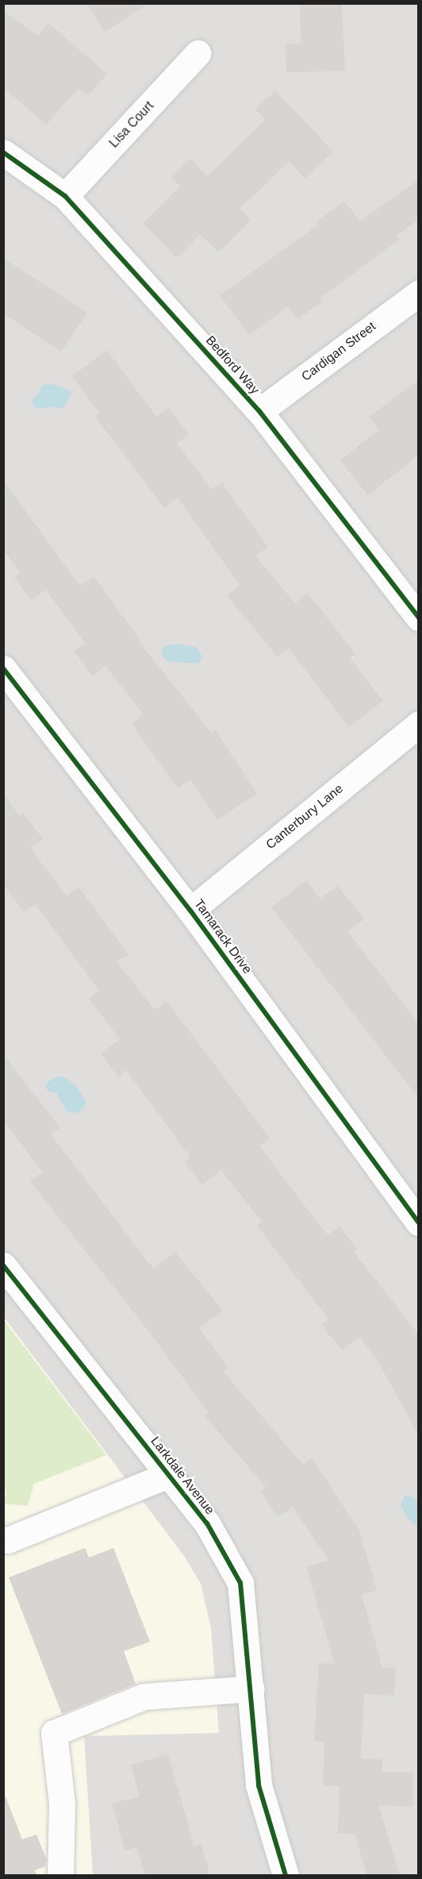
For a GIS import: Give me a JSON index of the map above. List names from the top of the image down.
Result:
{
  "streets": {
    "street": [
      "Lisa Court",
      "Cardigan Street",
      "Bedford Way",
      "Canterbury Lane",
      "Tamarack Drive",
      "Larkdale Avenue"
    ]
  },
  "crossings": [
    ["Lisa Court", "Bedford Way"],
    ["Cardigan Street", "Bedford Way"],
    ["Canterbury Lane", "Tamarack Drive"]
  ]
}
